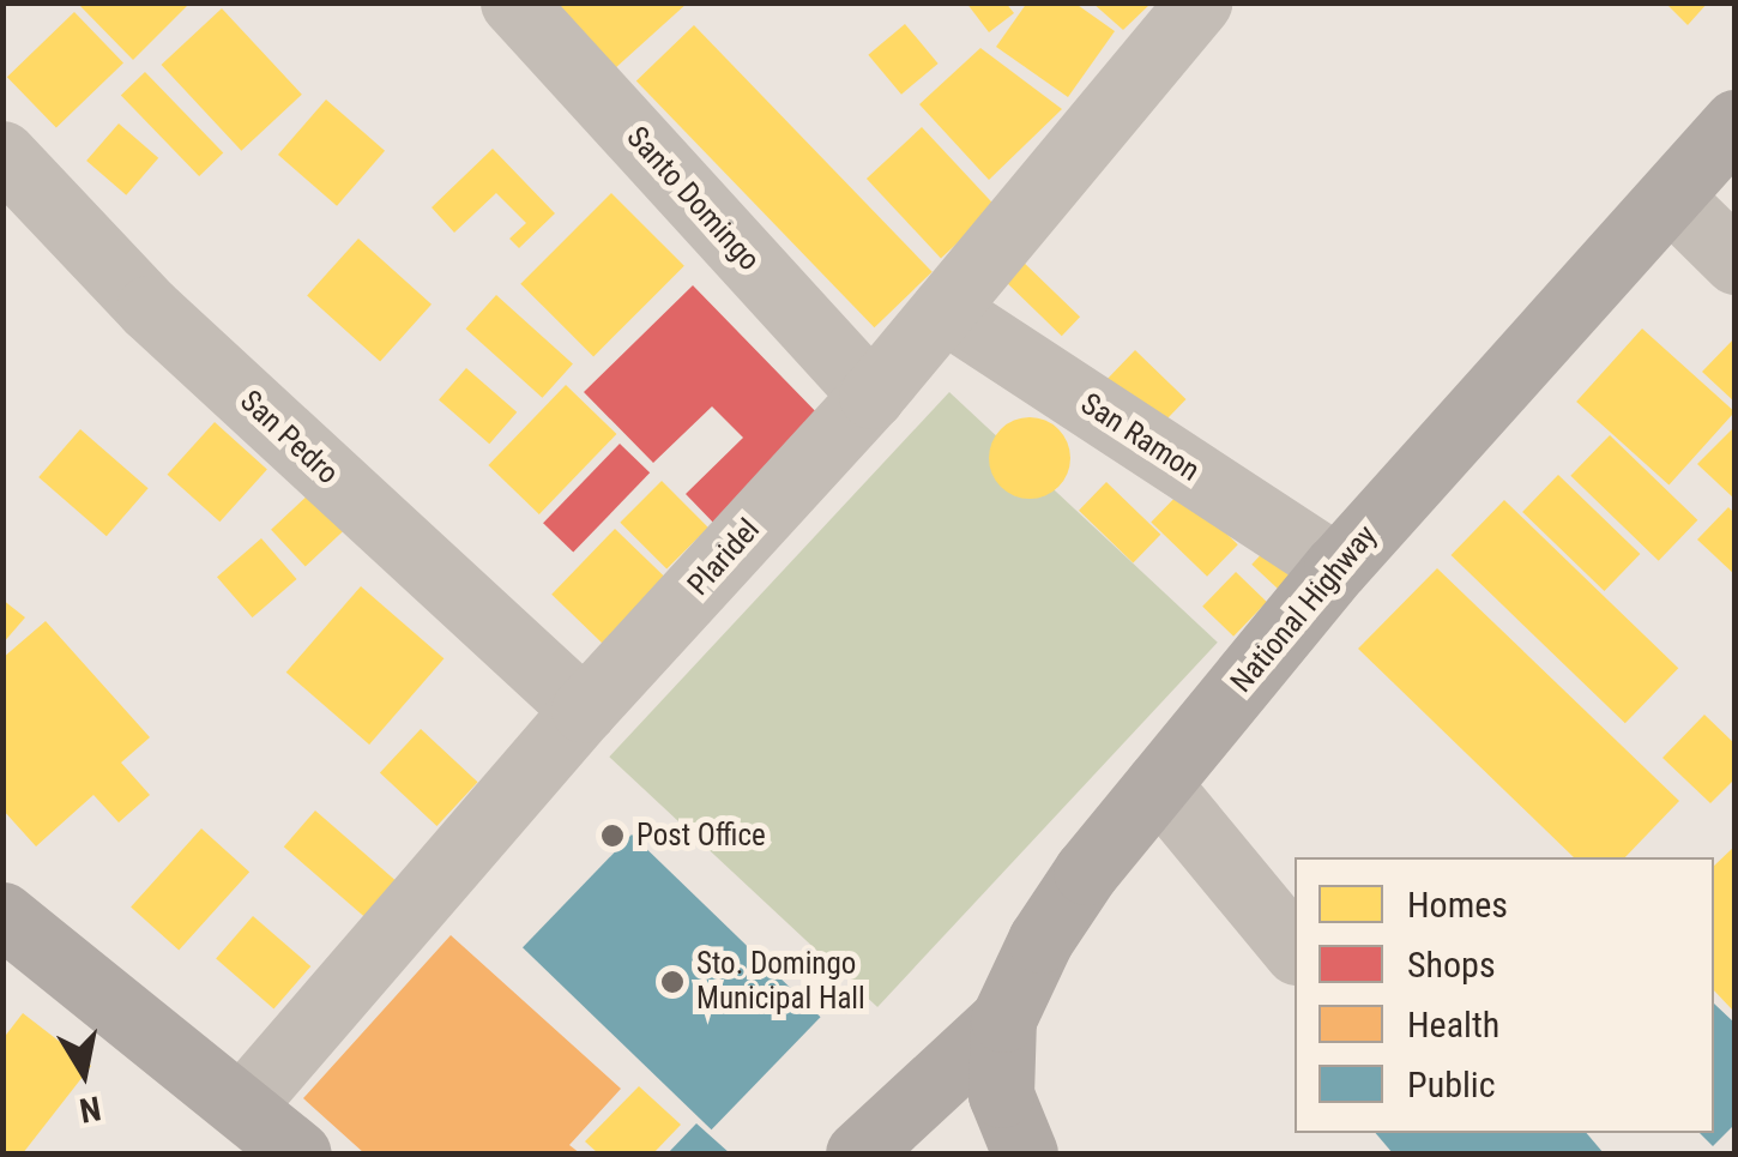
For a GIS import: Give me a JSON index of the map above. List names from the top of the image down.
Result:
{
  "streets": {
    "main road": ["National Highway"],
    "street": [
      "Santo Domingo",
      "San Pedro",
      "San Ramon",
      "Plaridel"
    ]
  },
  "crossings": [
    ["Santo Domingo", "Plaridel"],
    ["San Pedro", "Plaridel"],
    ["San Ramon", "Plaridel"],
    ["San Ramon", "National Highway"]
  ],
  "places": ["Post Office", "Sto. Domingo Municipal Hall"],
  "legend": [
    "Homes",
    "Shops",
    "Health",
    "Public"
  ],
  "north": "bottom"
}
